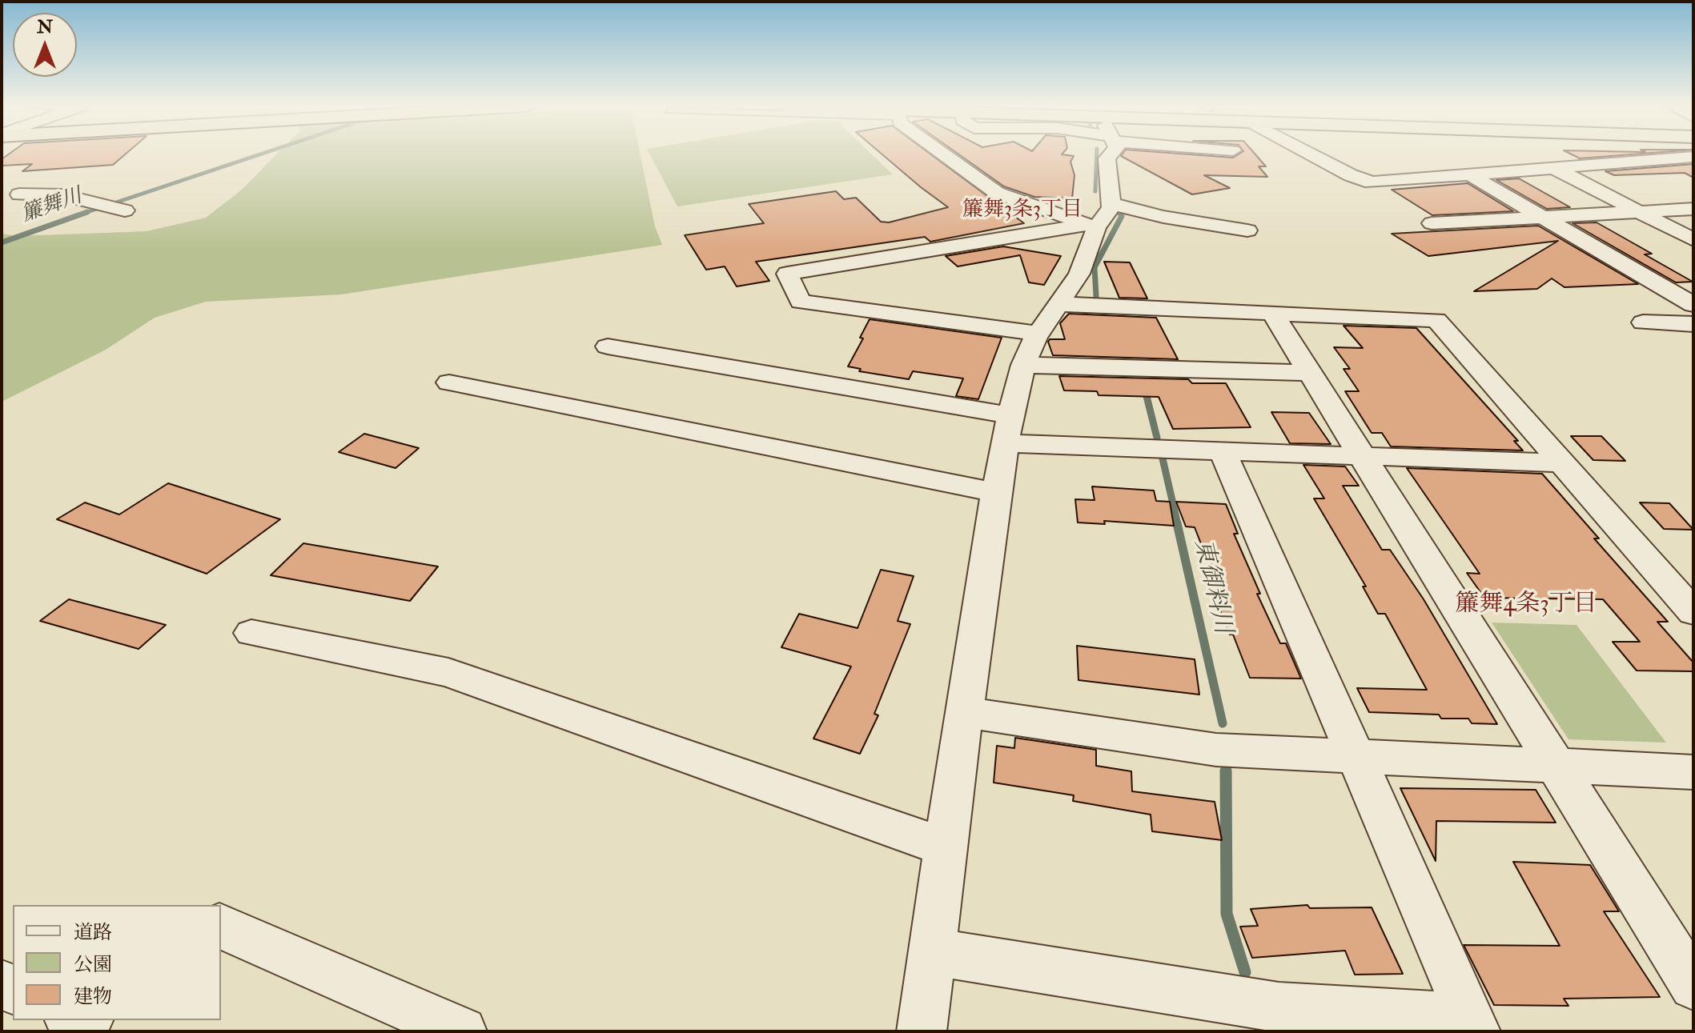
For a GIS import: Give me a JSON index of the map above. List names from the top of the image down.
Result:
{
  "districts": ["簾舞3条3丁目", "簾舞4条3丁目"],
  "water": ["簾舞川", "東御料川"],
  "legend": ["道路", "公園", "建物"],
  "north": "top"
}
